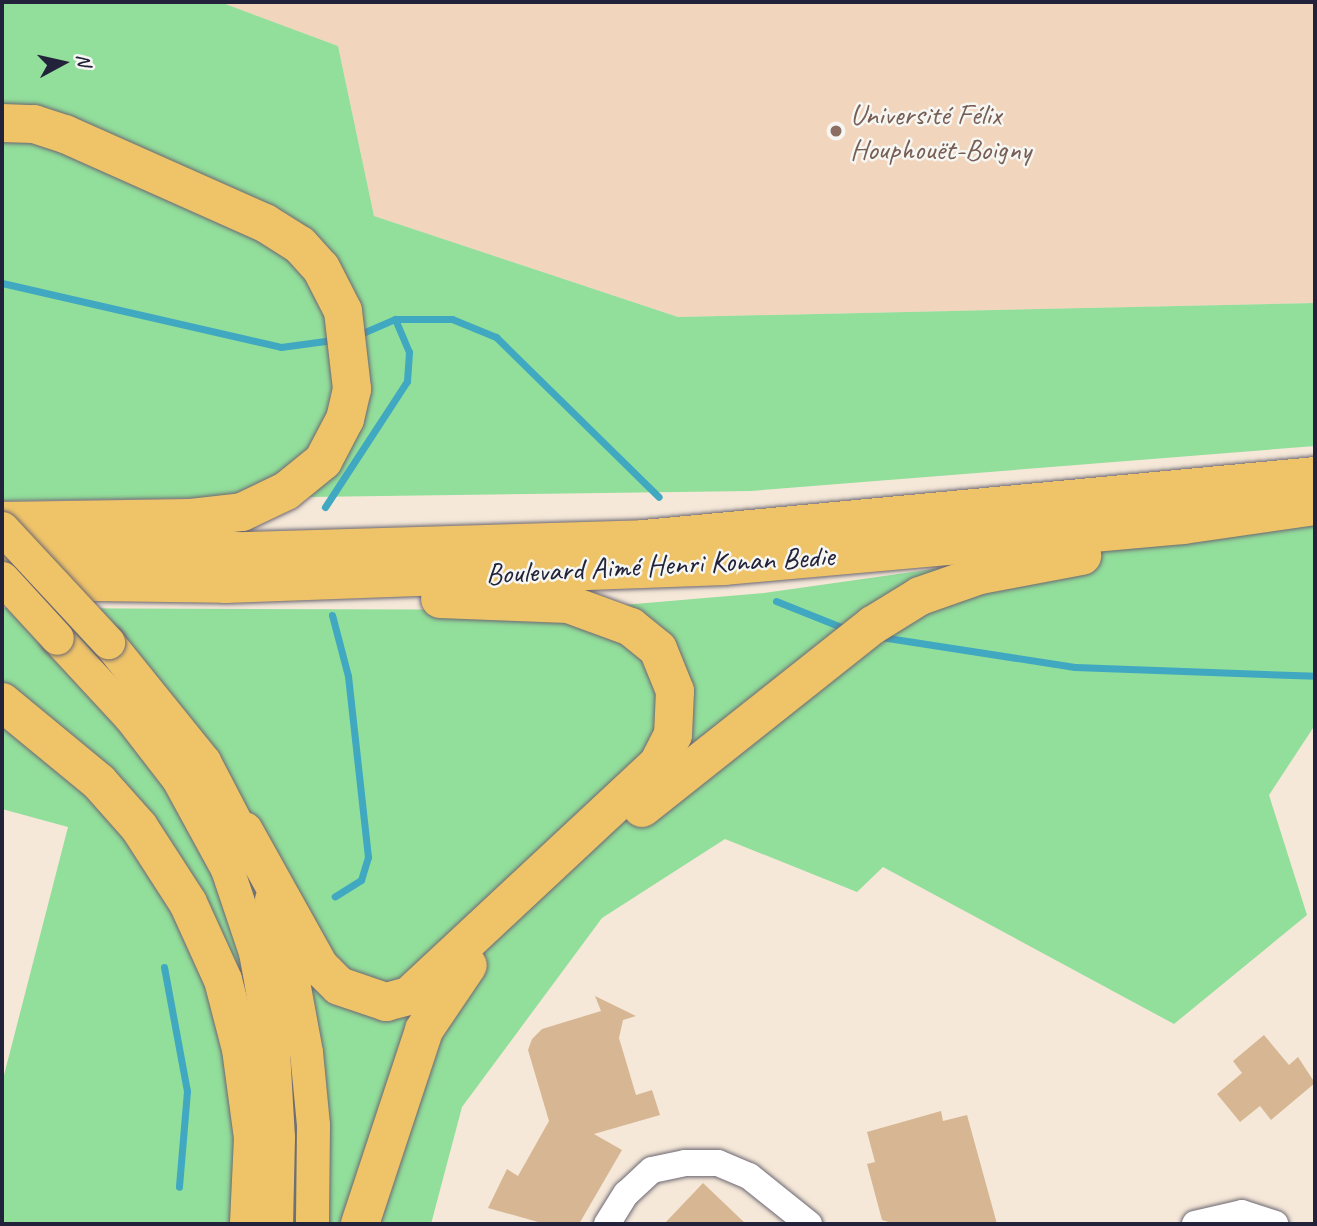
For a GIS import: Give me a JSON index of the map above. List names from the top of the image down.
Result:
{
  "streets": {
    "highway": ["Boulevard Aimé Henri Konan Bedie"]
  },
  "places": ["Université Félix Houphouët-Boigny"],
  "north": "right"
}
